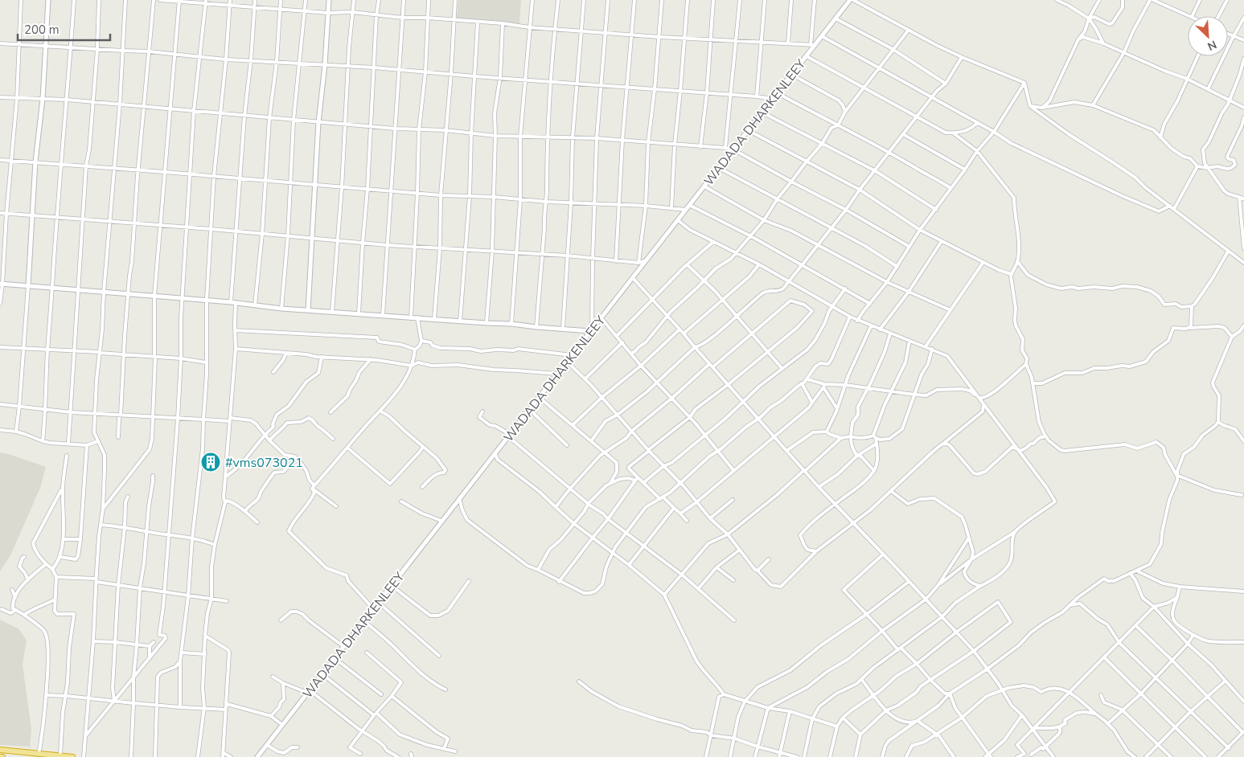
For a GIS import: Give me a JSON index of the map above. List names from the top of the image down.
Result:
{
  "streets": {
    "street": ["WADADA DHARKENLEEY"]
  },
  "places": {
    "building": ["#vms073021"]
  },
  "scale_bar": "200 m",
  "north": "bottom right"
}
